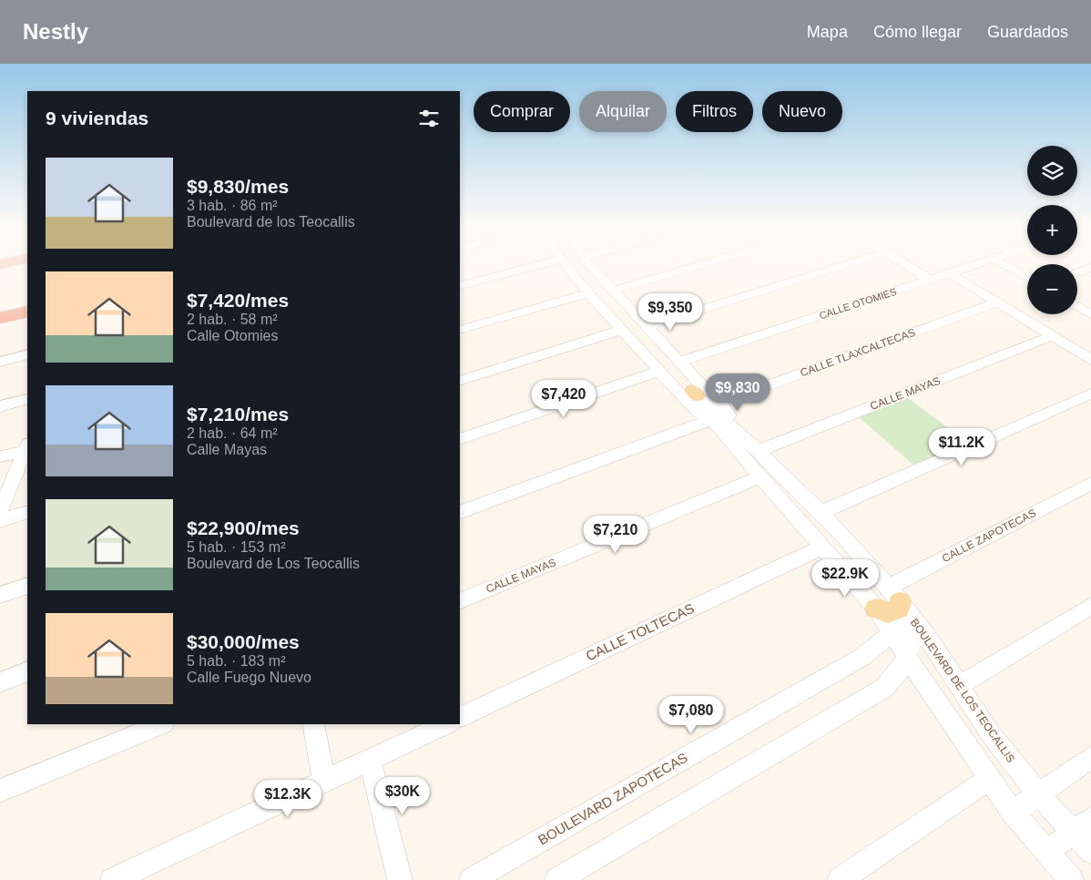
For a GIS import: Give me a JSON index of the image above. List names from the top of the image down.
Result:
{
  "streets": {
    "street": [
      "CALLE OTOMIES",
      "CALLE TLAXCALTECAS",
      "CALLE MAYAS",
      "CALLE ZAPOTECAS",
      "CALLE TOLTECAS",
      "BOULEVARD DE LOS TEOCALLIS",
      "BOULEVARD ZAPOTECAS"
    ]
  },
  "crossings": [
    ["CALLE MAYAS", "BOULEVARD DE LOS TEOCALLIS"],
    ["CALLE ZAPOTECAS", "BOULEVARD DE LOS TEOCALLIS"],
    ["CALLE TOLTECAS", "BOULEVARD DE LOS TEOCALLIS"],
    ["BOULEVARD DE LOS TEOCALLIS", "BOULEVARD ZAPOTECAS"]
  ],
  "page": {
    "header": "Nestly",
    "nav": ["Mapa", "Cómo llegar", "Guardados"],
    "chip": [
      "Comprar",
      "Alquilar",
      "Filtros",
      "Nuevo"
    ],
    "heading": "9 viviendas",
    "map_buttons": ["+", "−"],
    "list": [
      {
        "name": "$9,830/mes",
        "note": "3 hab. · 86 m² · Boulevard de los Teocallis"
      },
      {
        "name": "$7,420/mes",
        "note": "2 hab. · 58 m² · Calle Otomies"
      },
      {
        "name": "$7,210/mes",
        "note": "2 hab. · 64 m² · Calle Mayas"
      },
      {
        "name": "$22,900/mes",
        "note": "5 hab. · 153 m² · Boulevard de Los Teocallis"
      },
      {
        "name": "$30,000/mes",
        "note": "5 hab. · 183 m² · Calle Fuego Nuevo"
      }
    ],
    "price": [
      "$9,350",
      "$9,830",
      "$7,420",
      "$11.2K",
      "$7,210",
      "$22.9K",
      "$7,080",
      "$30K",
      "$12.3K"
    ]
  }
}
